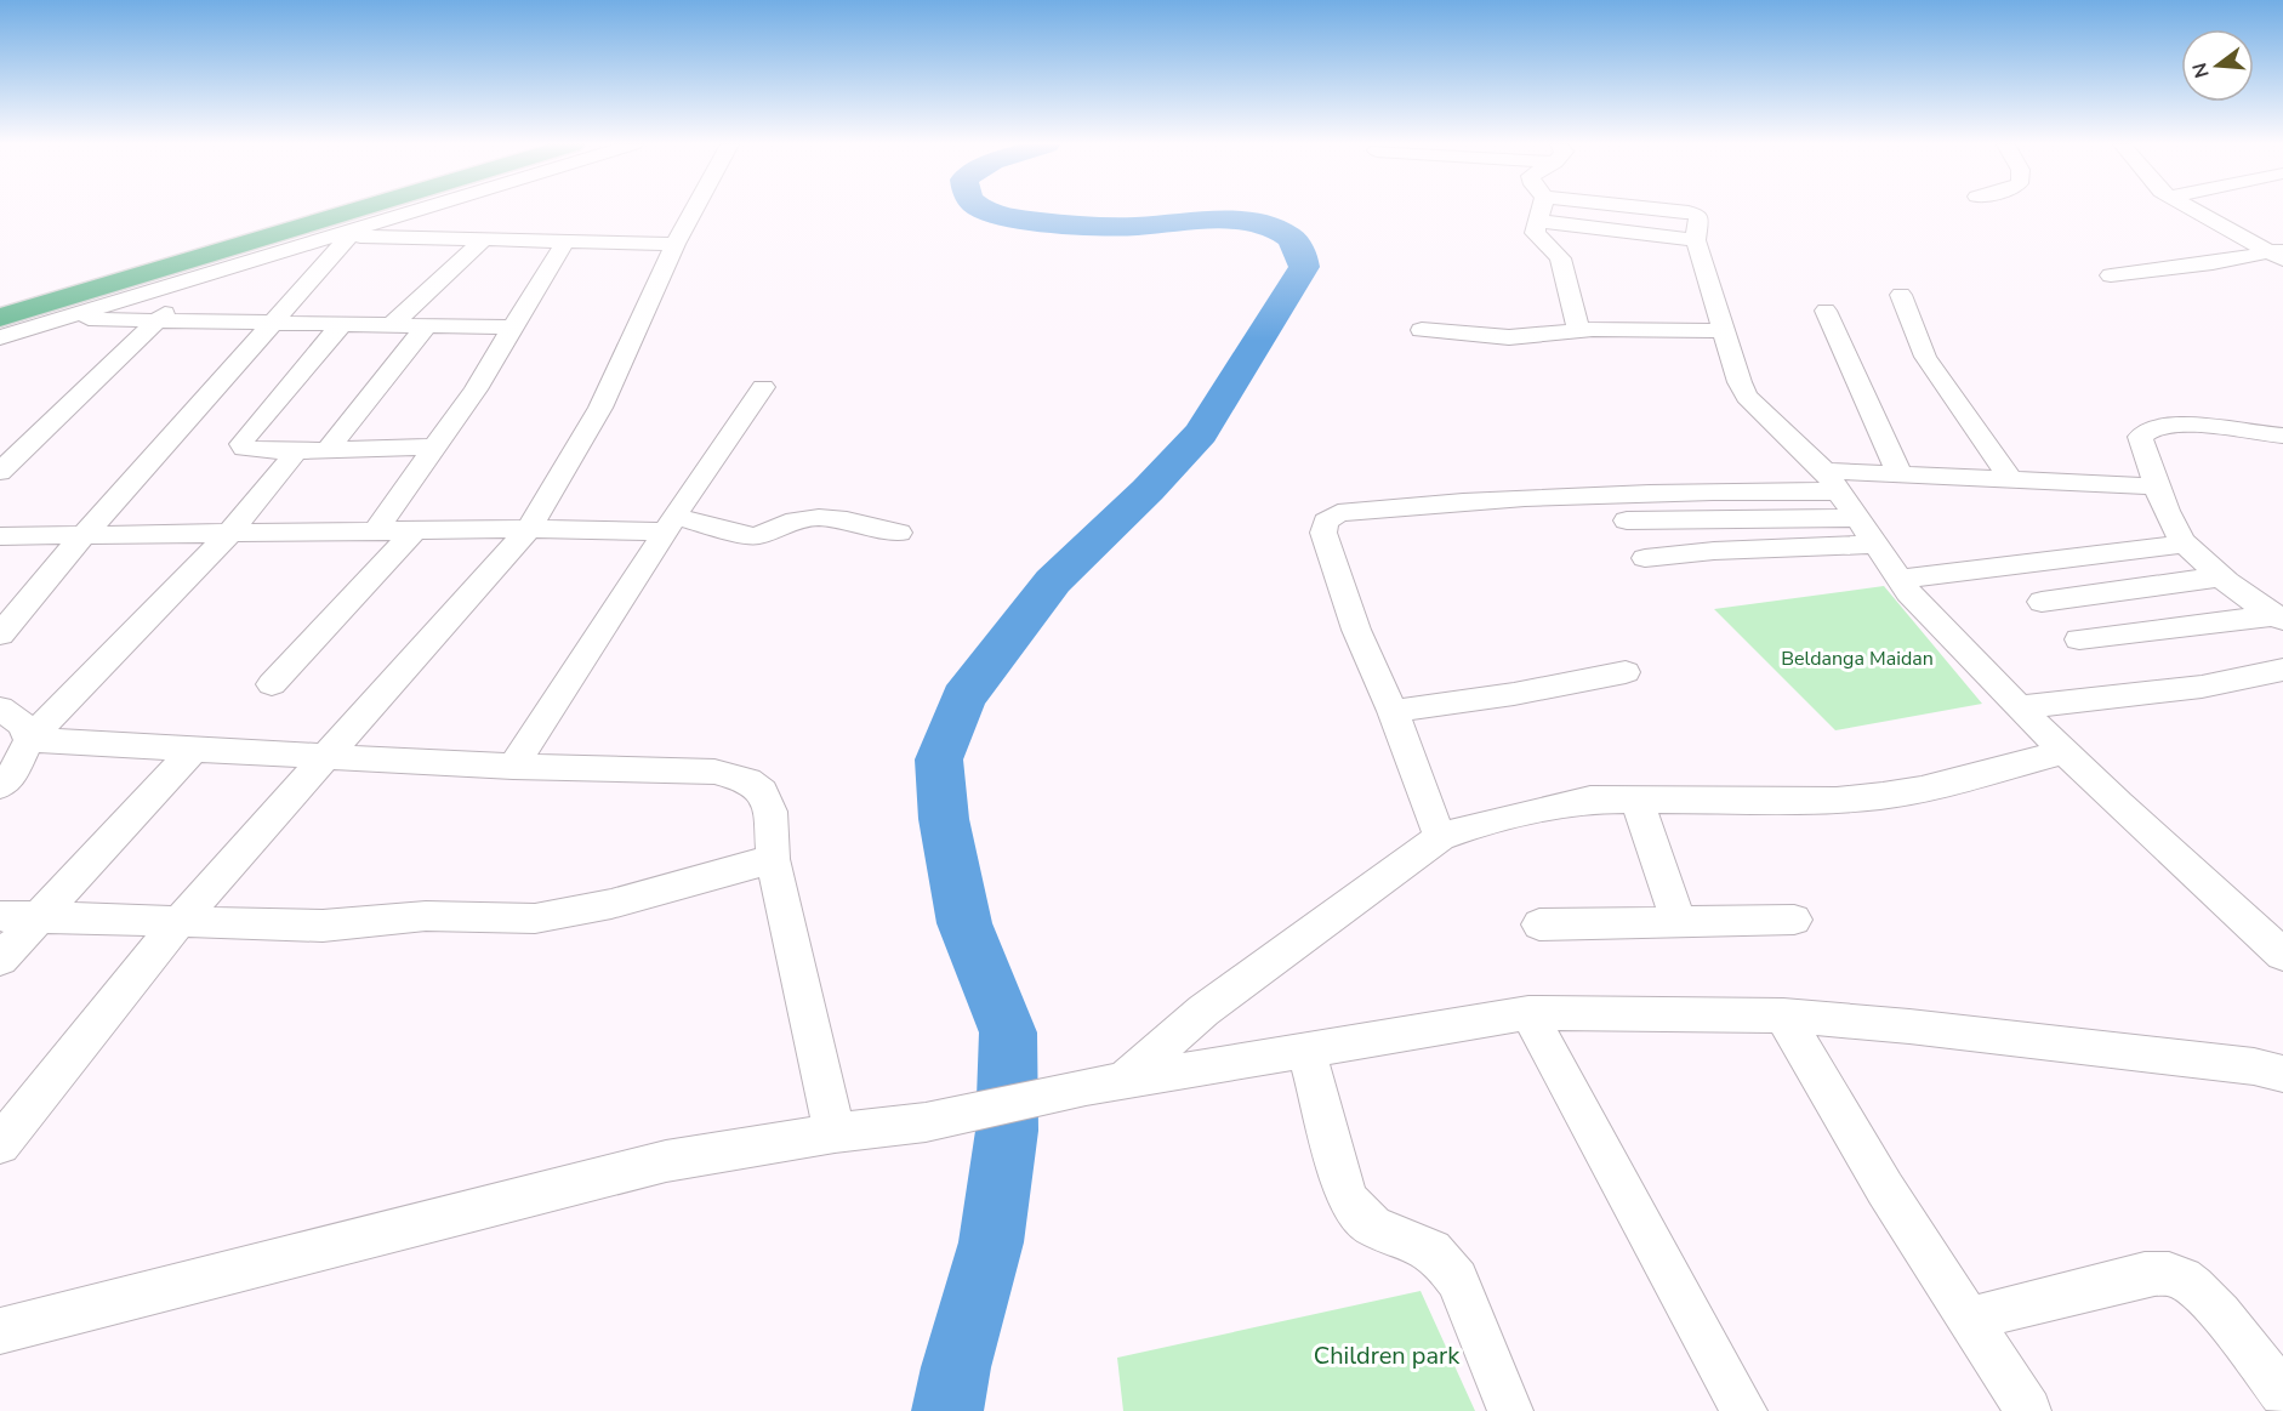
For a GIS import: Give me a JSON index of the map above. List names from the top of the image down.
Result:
{
  "parks": ["Beldanga Maidan", "Children park"],
  "north": "left"
}
